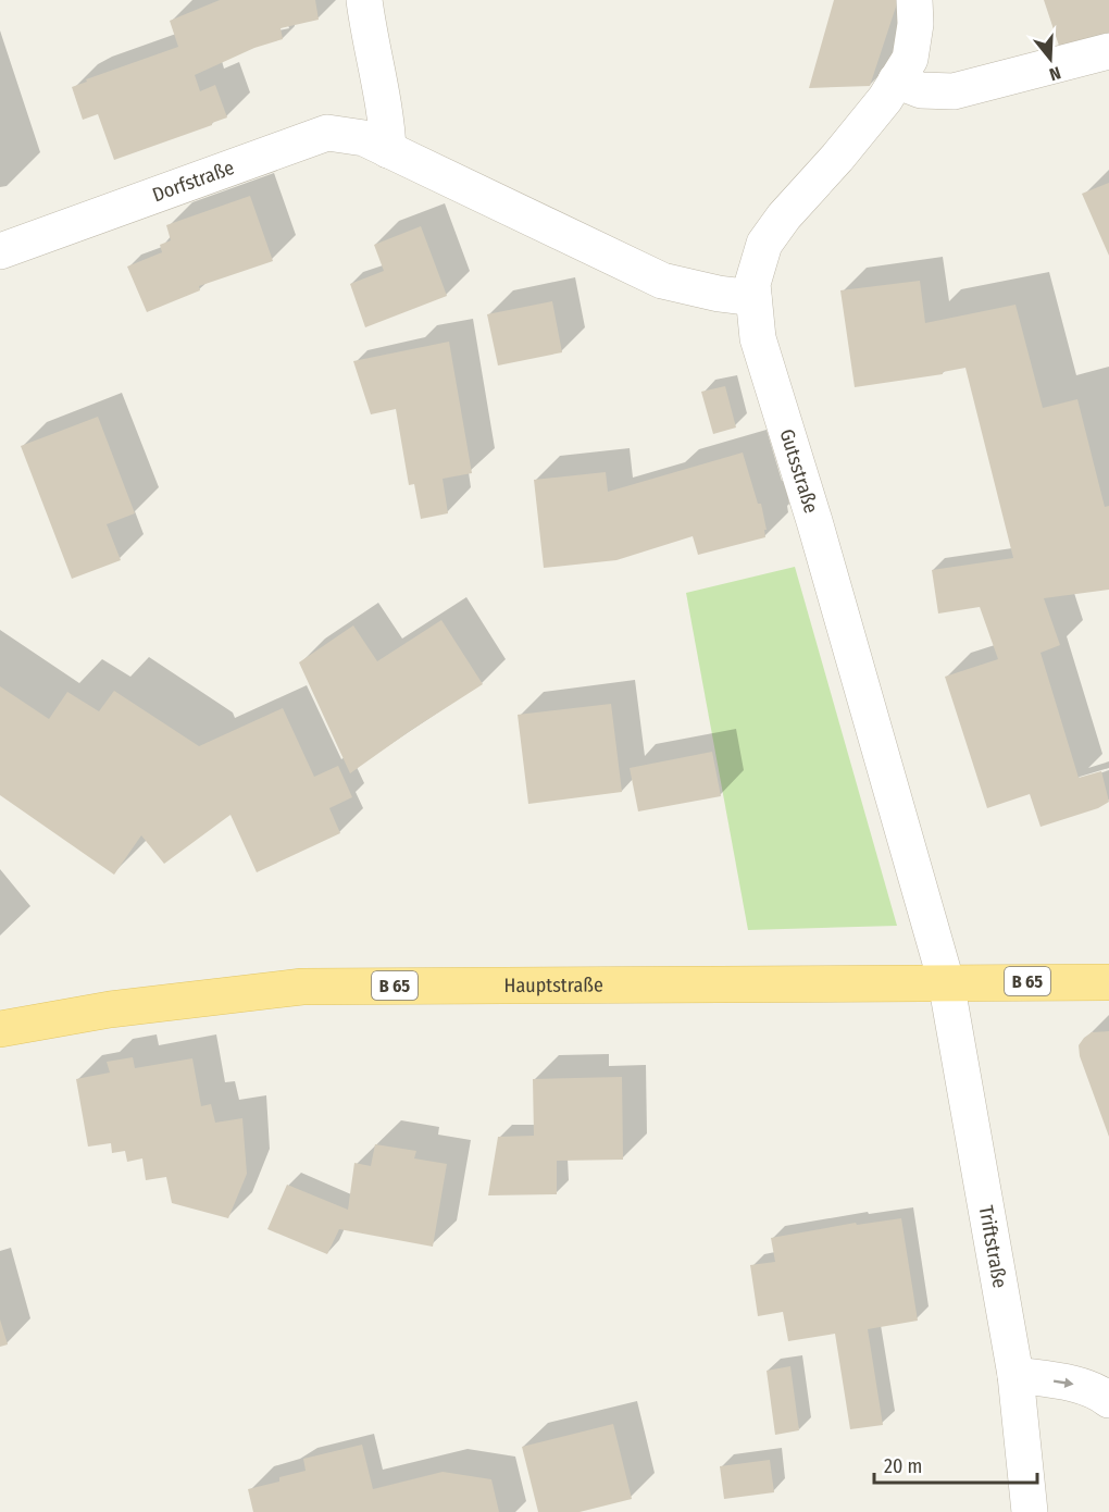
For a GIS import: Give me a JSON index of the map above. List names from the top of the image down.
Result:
{
  "streets": {
    "main road": ["B 65", "Hauptstraße"],
    "street": ["Dorfstraße", "Gutsstraße", "Triftstraße"]
  },
  "crossings": [
    ["Dorfstraße", "Gutsstraße"],
    ["Gutsstraße", "Hauptstraße"],
    ["Gutsstraße", "Triftstraße"],
    ["Hauptstraße", "Triftstraße"]
  ],
  "scale_bar": "20 m",
  "north": "bottom"
}
